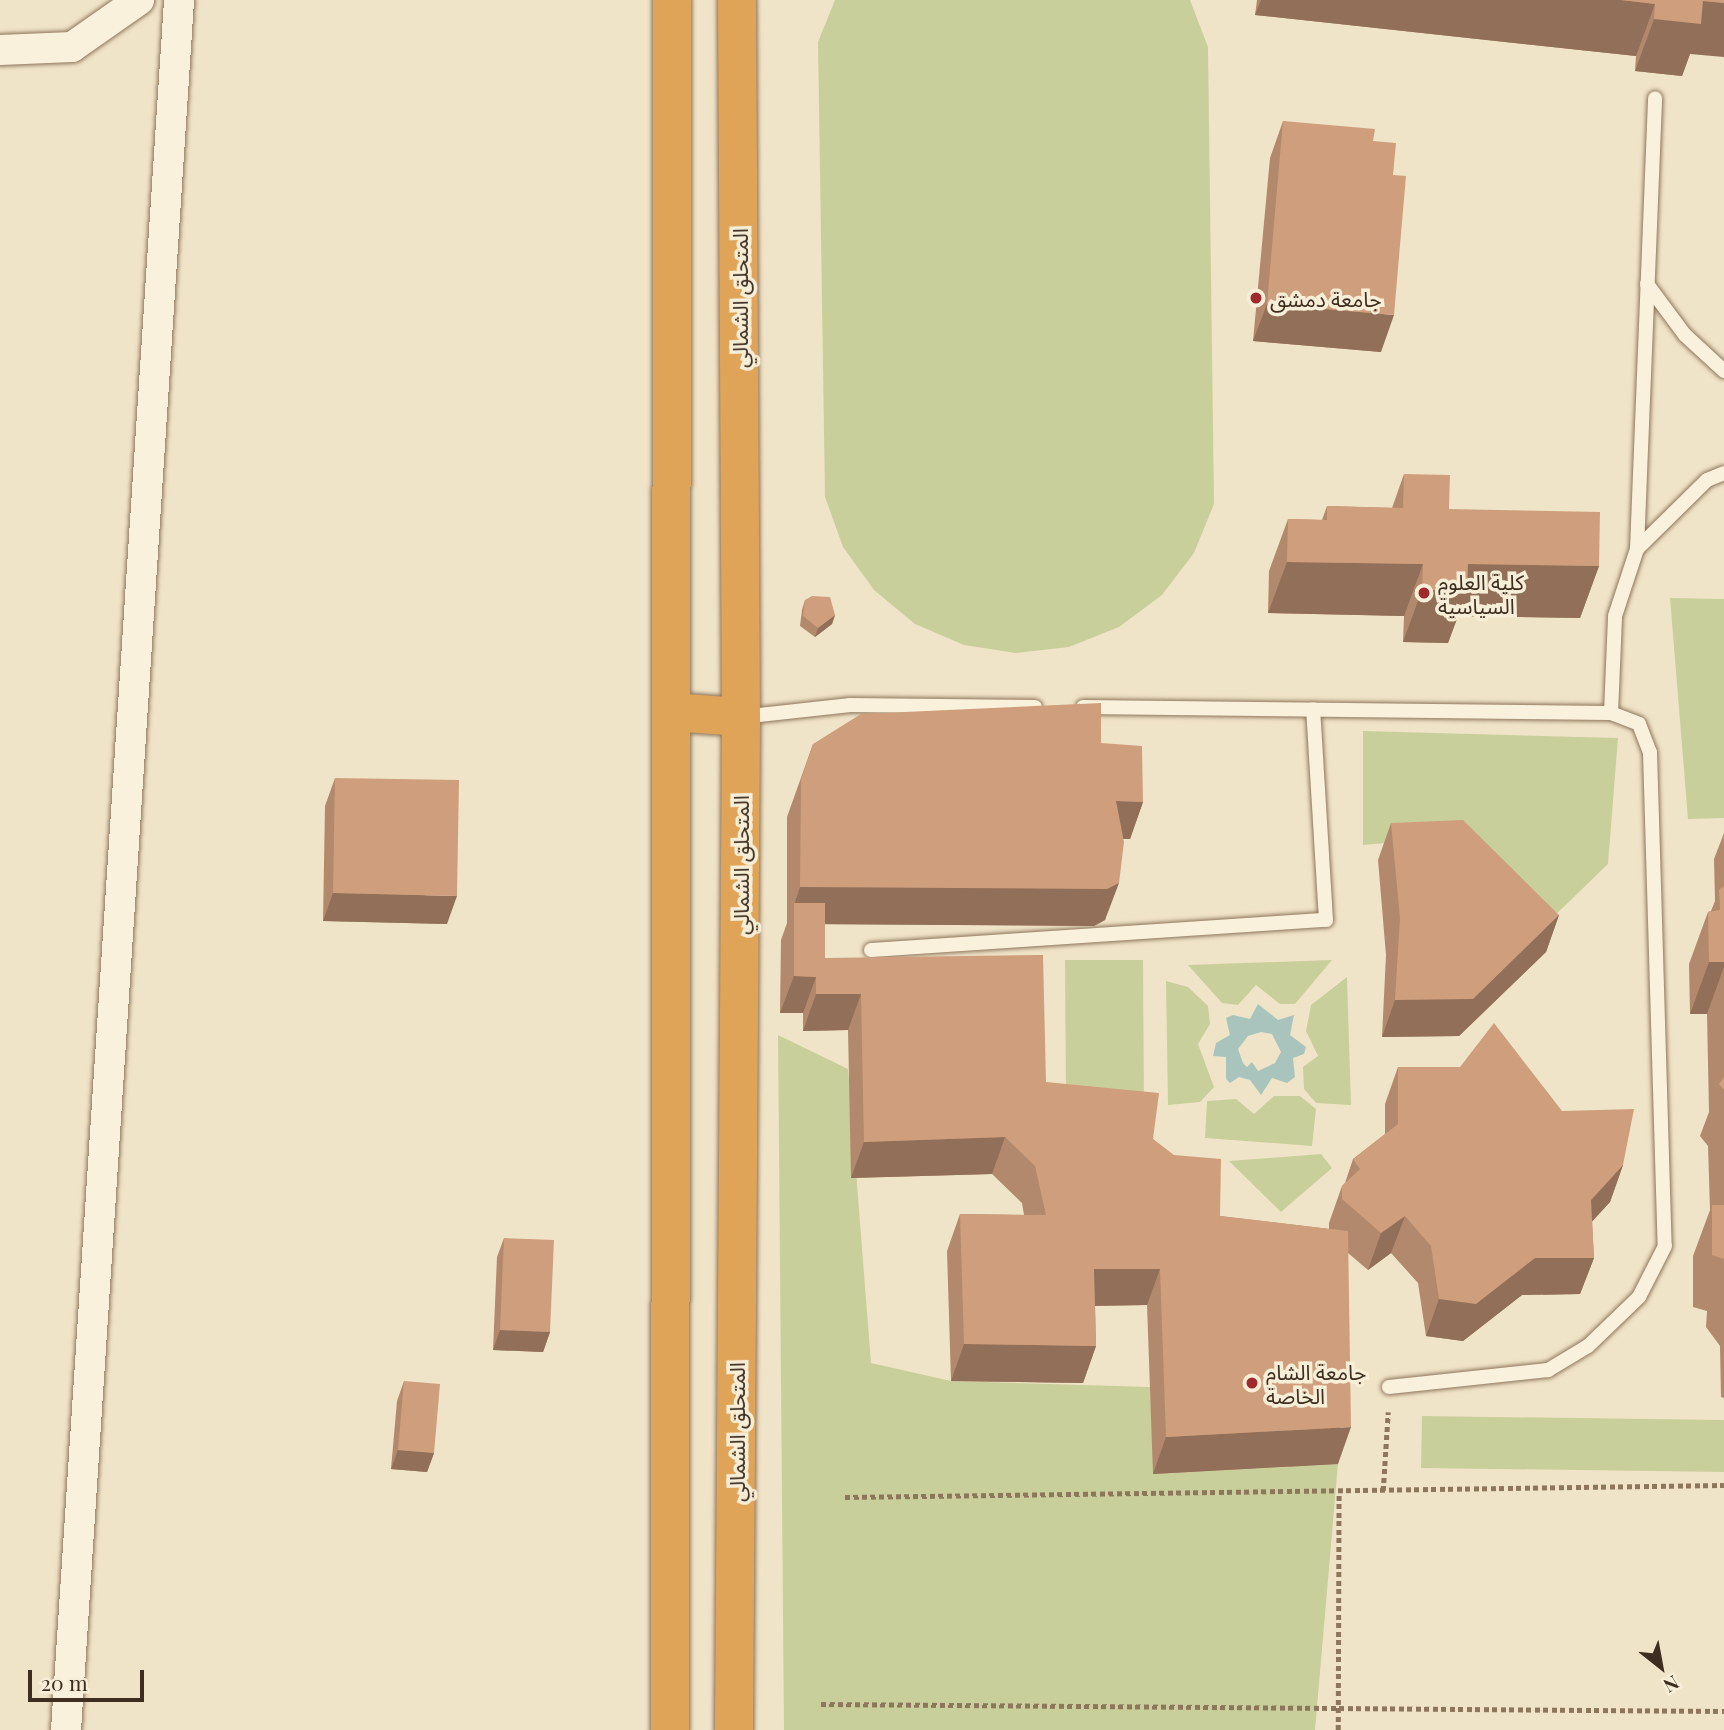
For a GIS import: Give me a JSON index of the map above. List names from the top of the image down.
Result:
{
  "streets": {
    "highway": ["المتحلق الشمالي"]
  },
  "places": ["جامعة دمشق", "كلية العلوم السياسية", "جامعة الشام الخاصة"],
  "scale_bar": "20 m",
  "north": "bottom right"
}
